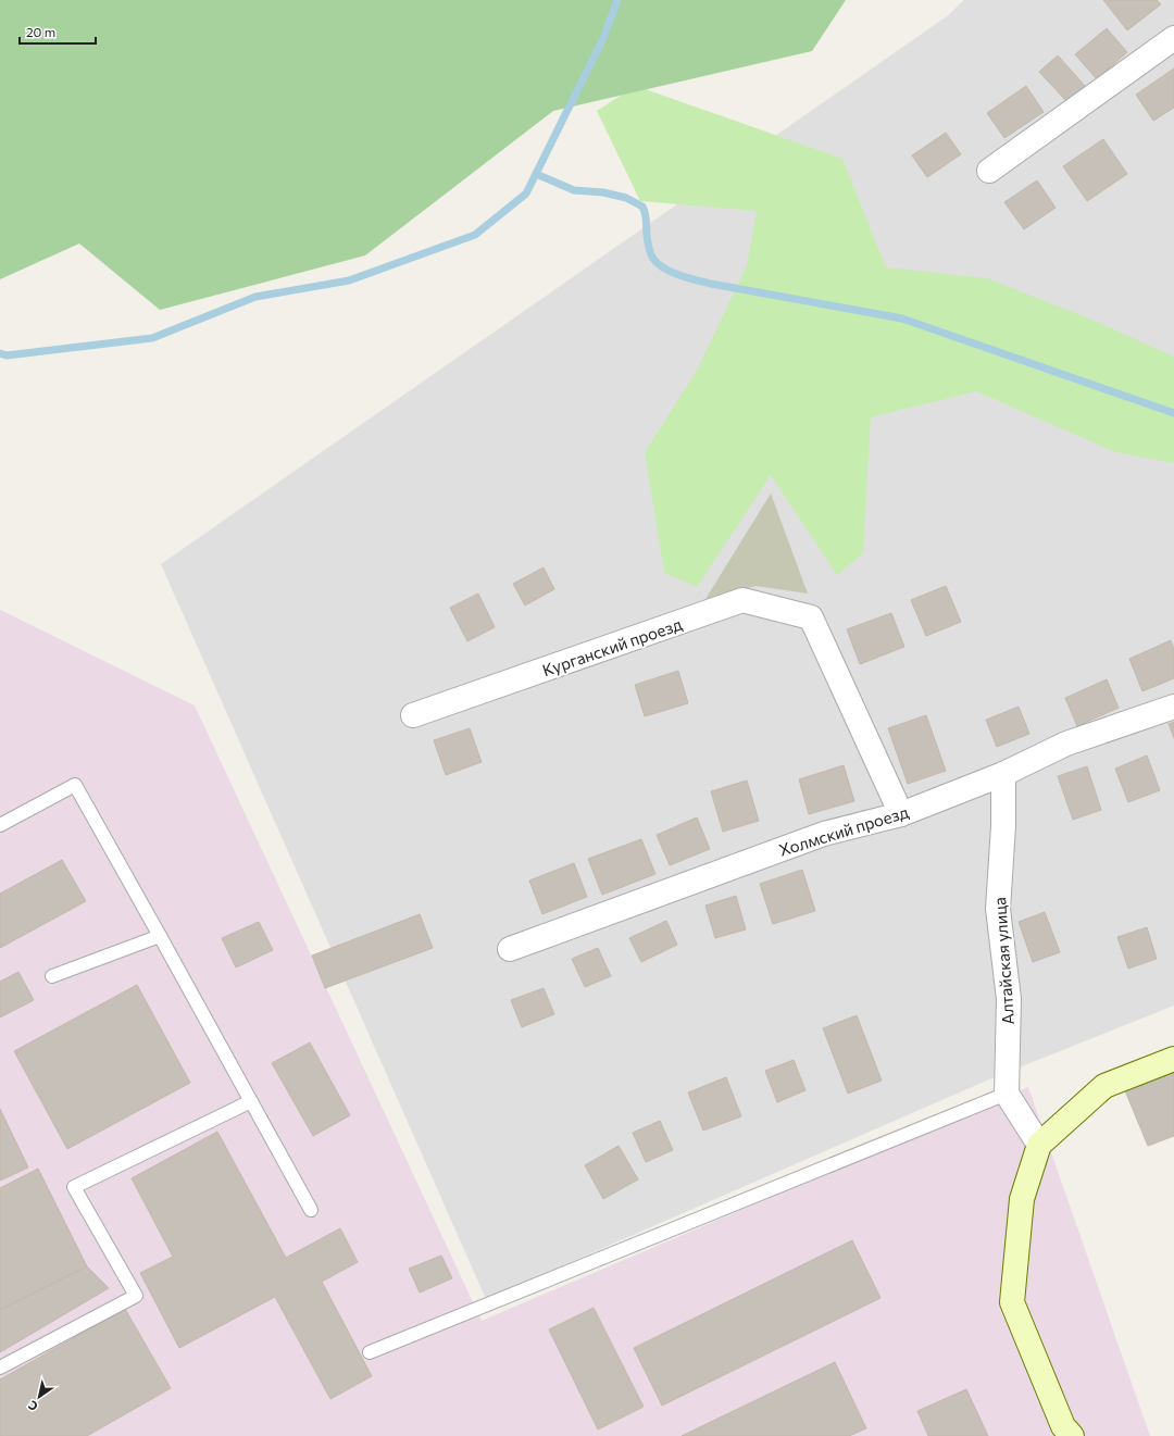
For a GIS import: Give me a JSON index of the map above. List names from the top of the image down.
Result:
{
  "streets": {
    "street": ["Курганский проезд", "Холмский проезд", "Алтайская улица"]
  },
  "crossings": [
    ["Курганский проезд", "Холмский проезд"],
    ["Холмский проезд", "Алтайская улица"]
  ],
  "scale_bar": "20 m",
  "north": "bottom left"
}
